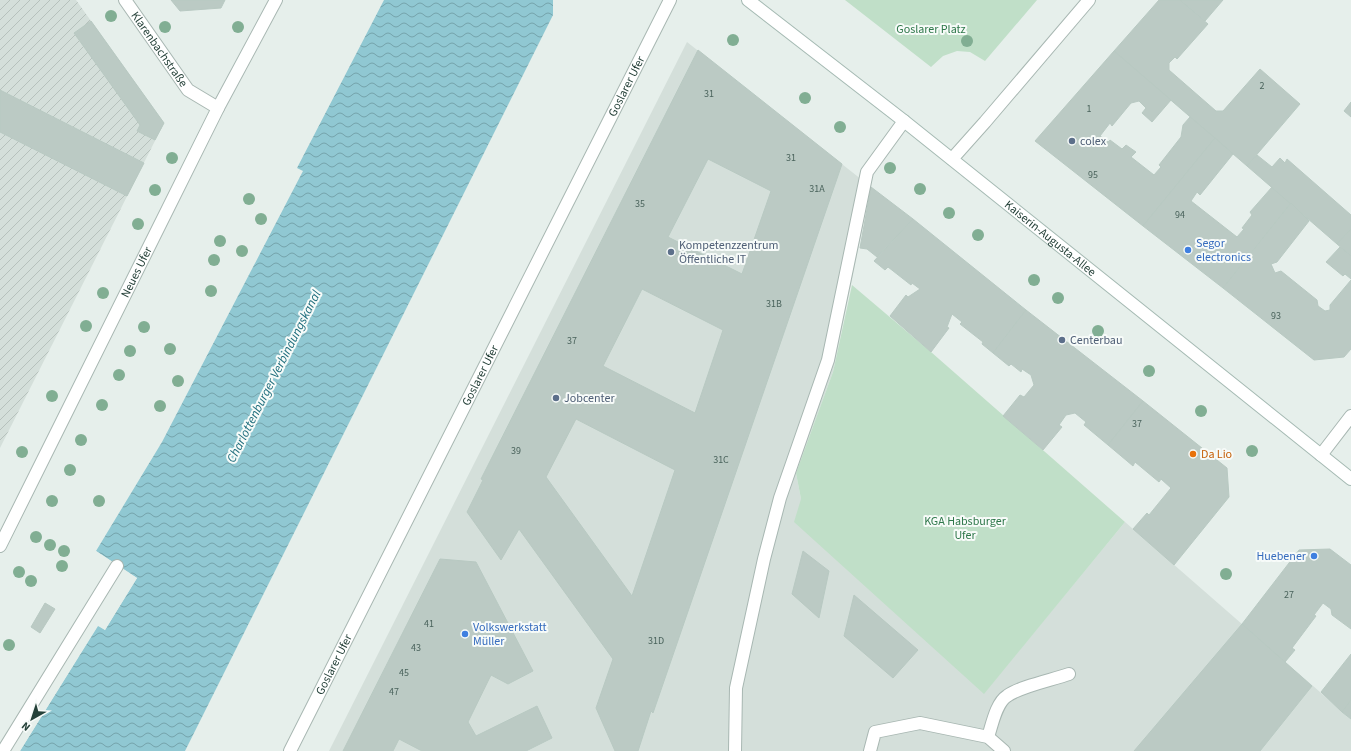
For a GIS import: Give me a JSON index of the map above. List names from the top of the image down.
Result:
{
  "streets": {
    "street": [
      "Klarenbachstraße",
      "Goslarer Ufer",
      "Kaiserin-Augusta-Allee",
      "Neues Ufer"
    ]
  },
  "crossings": [
    ["Klarenbachstraße", "Neues Ufer"]
  ],
  "water": ["Charlottenburger Verbindungskanal"],
  "parks": ["Goslarer Platz", "KGA Habsburger Ufer"],
  "places": [
    "colex",
    "Segor electronics",
    "Kompetenzzentrum Öffentliche IT",
    "Centerbau",
    "Jobcenter",
    "Da Lio",
    "Huebener",
    "Volkswerkstatt Müller"
  ],
  "house_numbers": [
    "2",
    "31",
    "1",
    "31",
    "95",
    "31A",
    "35",
    "94",
    "31B",
    "93",
    "37",
    "37",
    "39",
    "31C",
    "27",
    "41",
    "31D",
    "43",
    "45",
    "47"
  ],
  "north": "bottom left"
}
